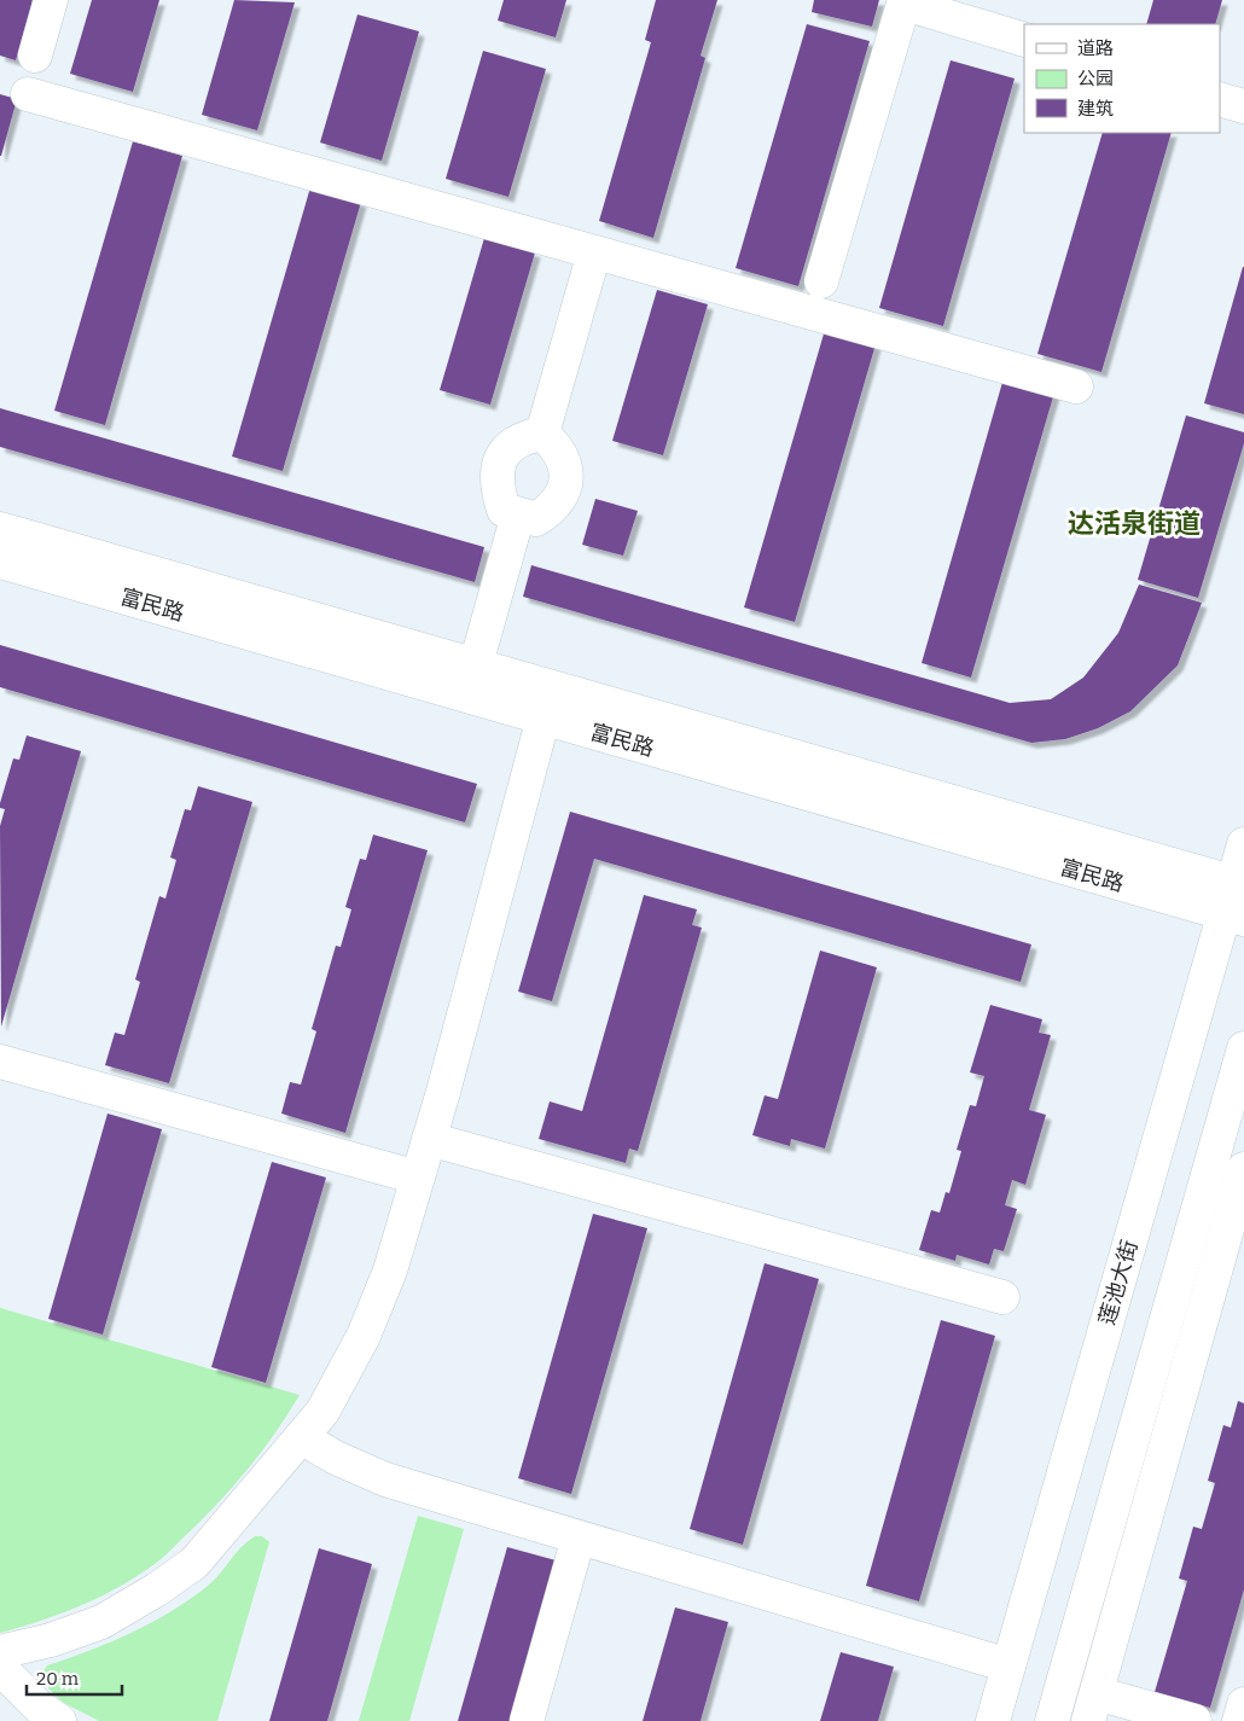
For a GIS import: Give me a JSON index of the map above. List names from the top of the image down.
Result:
{
  "streets": {
    "street": ["富民路", "莲池大街"]
  },
  "crossings": [
    ["富民路", "莲池大街"]
  ],
  "districts": ["达活泉街道"],
  "legend": ["道路", "公园", "建筑"],
  "scale_bar": "20 m"
}
